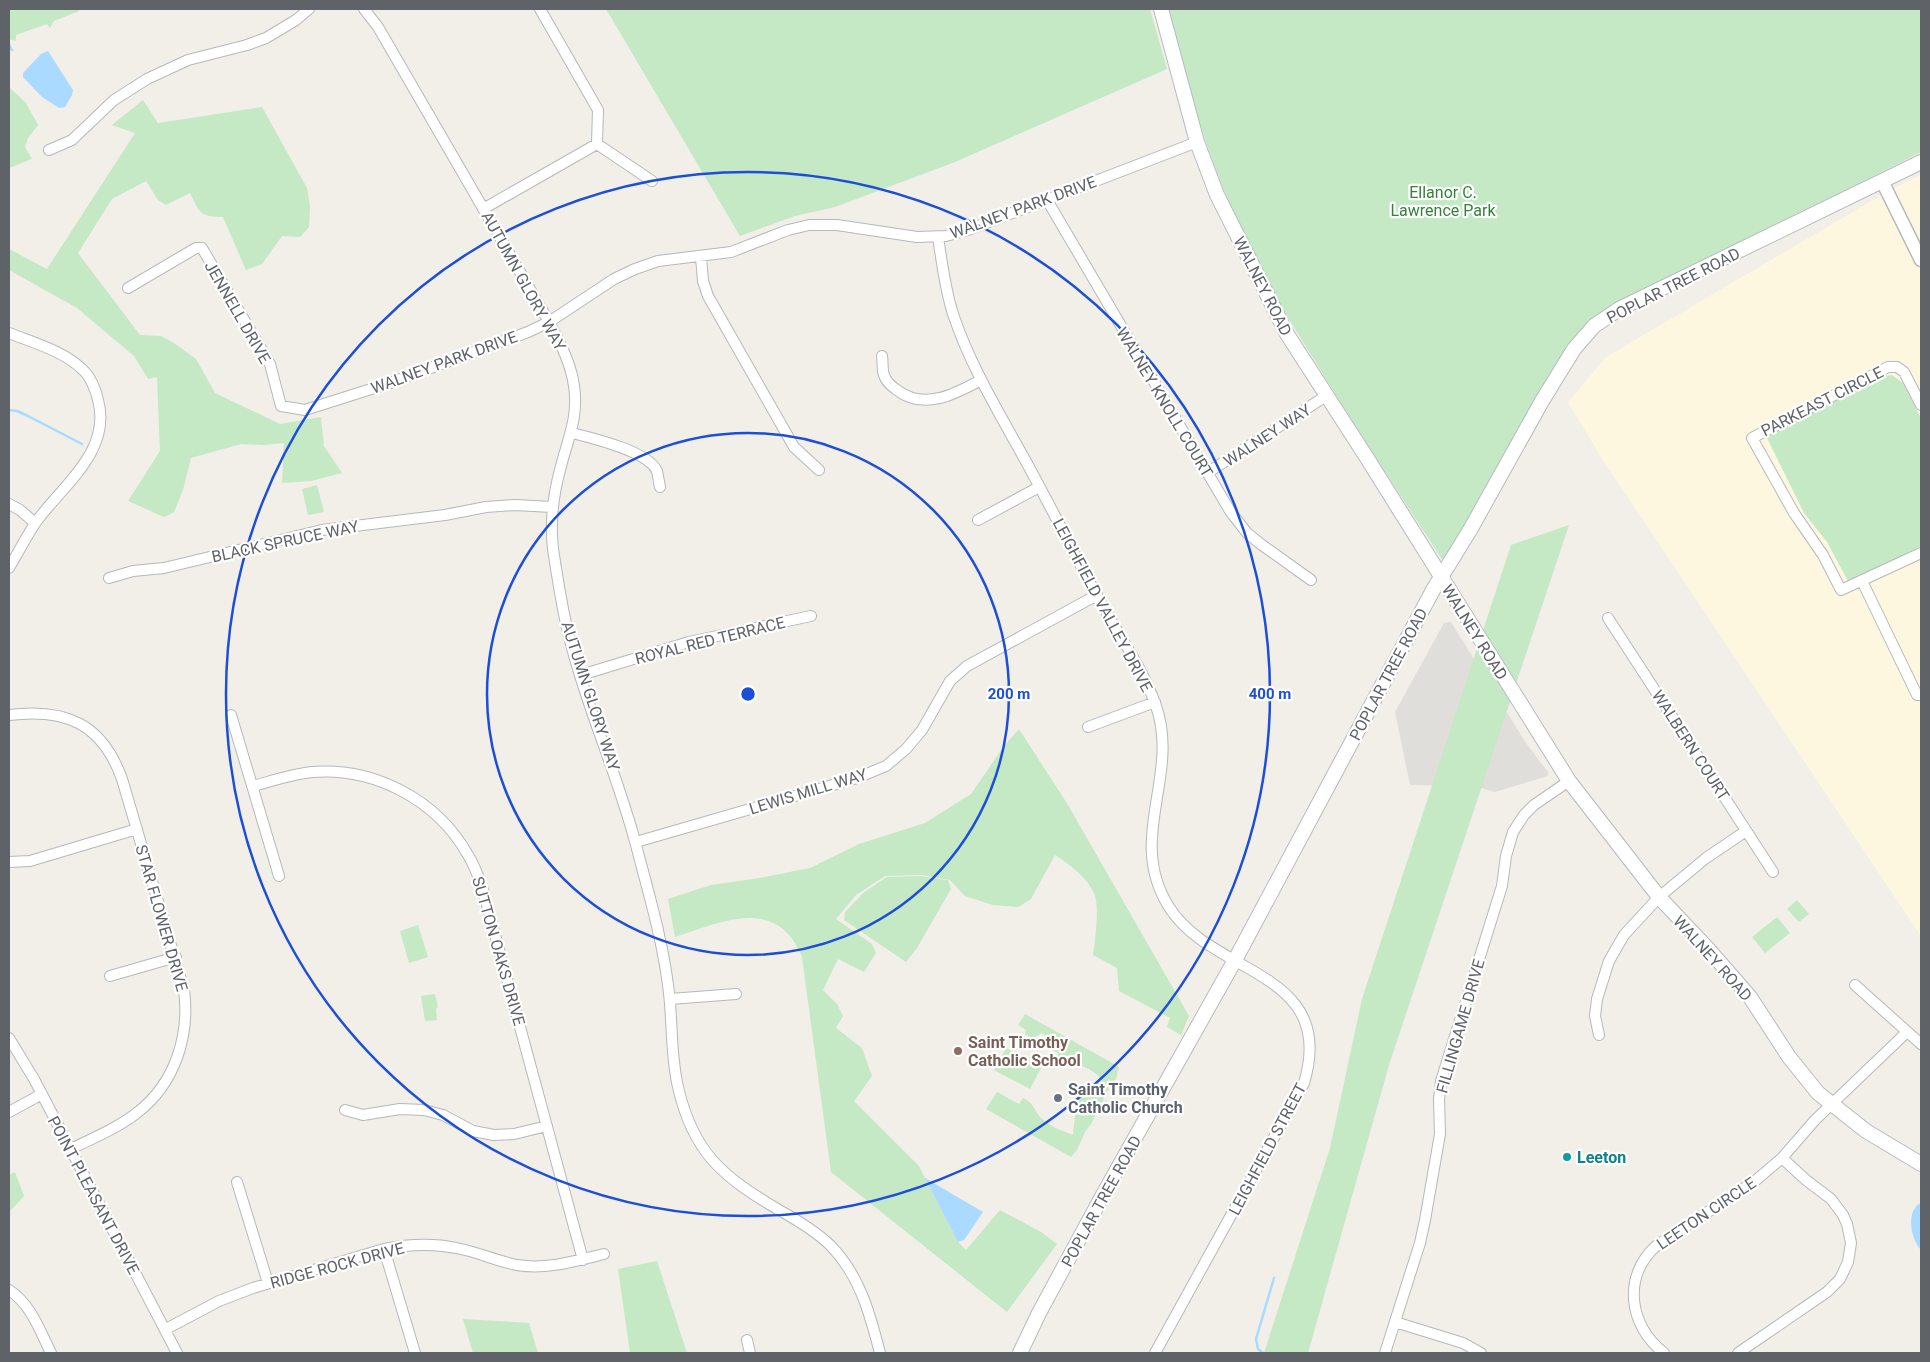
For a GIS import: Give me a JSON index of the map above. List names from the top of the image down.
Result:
{
  "streets": {
    "main road": ["POPLAR TREE ROAD", "WALNEY ROAD"],
    "street": [
      "WALNEY PARK DRIVE",
      "AUTUMN GLORY WAY",
      "JENNELL DRIVE",
      "PARKEAST CIRCLE",
      "WALNEY KNOLL COURT",
      "WALNEY WAY",
      "BLACK SPRUCE WAY",
      "LEIGHFIELD VALLEY DRIVE",
      "ROYAL RED TERRACE",
      "WALBERN COURT",
      "LEWIS MILL WAY",
      "STAR FLOWER DRIVE",
      "SUTTON OAKS DRIVE",
      "FILLINGAME DRIVE",
      "LEIGHFIELD STREET",
      "POINT PLEASANT DRIVE",
      "LEETON CIRCLE",
      "RIDGE ROCK DRIVE"
    ]
  },
  "crossings": [
    ["WALNEY PARK DRIVE", "AUTUMN GLORY WAY"],
    ["WALNEY PARK DRIVE", "WALNEY ROAD"],
    ["WALNEY PARK DRIVE", "JENNELL DRIVE"],
    ["WALNEY PARK DRIVE", "WALNEY KNOLL COURT"],
    ["WALNEY PARK DRIVE", "LEIGHFIELD VALLEY DRIVE"],
    ["AUTUMN GLORY WAY", "BLACK SPRUCE WAY"],
    ["AUTUMN GLORY WAY", "ROYAL RED TERRACE"],
    ["AUTUMN GLORY WAY", "LEWIS MILL WAY"],
    ["POPLAR TREE ROAD", "WALNEY ROAD"],
    ["POPLAR TREE ROAD", "LEIGHFIELD VALLEY DRIVE"],
    ["POPLAR TREE ROAD", "LEIGHFIELD STREET"],
    ["WALNEY ROAD", "WALNEY WAY"],
    ["WALNEY ROAD", "FILLINGAME DRIVE"],
    ["WALNEY ROAD", "LEETON CIRCLE"],
    ["WALNEY KNOLL COURT", "WALNEY WAY"],
    ["LEIGHFIELD VALLEY DRIVE", "LEWIS MILL WAY"],
    ["LEIGHFIELD VALLEY DRIVE", "LEIGHFIELD STREET"],
    ["STAR FLOWER DRIVE", "POINT PLEASANT DRIVE"],
    ["SUTTON OAKS DRIVE", "RIDGE ROCK DRIVE"],
    ["POINT PLEASANT DRIVE", "RIDGE ROCK DRIVE"]
  ],
  "parks": ["Ellanor C. Lawrence Park"],
  "places": ["Saint Timothy Catholic School", "Saint Timothy Catholic Church", "Leeton"],
  "rings": ["200 m", "400 m"]
}
